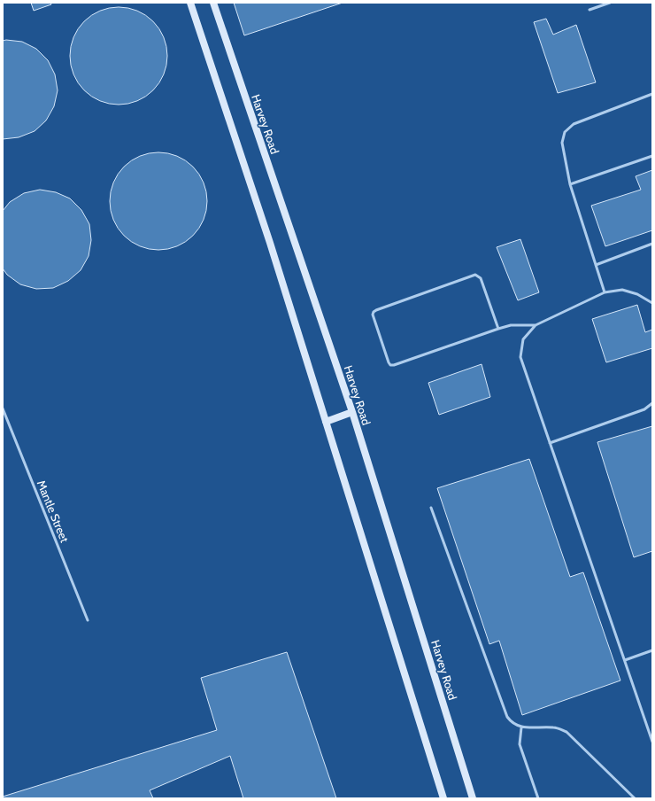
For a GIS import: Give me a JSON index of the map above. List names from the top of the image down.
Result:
{
  "streets": {
    "main road": ["Harvey Road"],
    "lane": ["Mantle Street"]
  }
}
